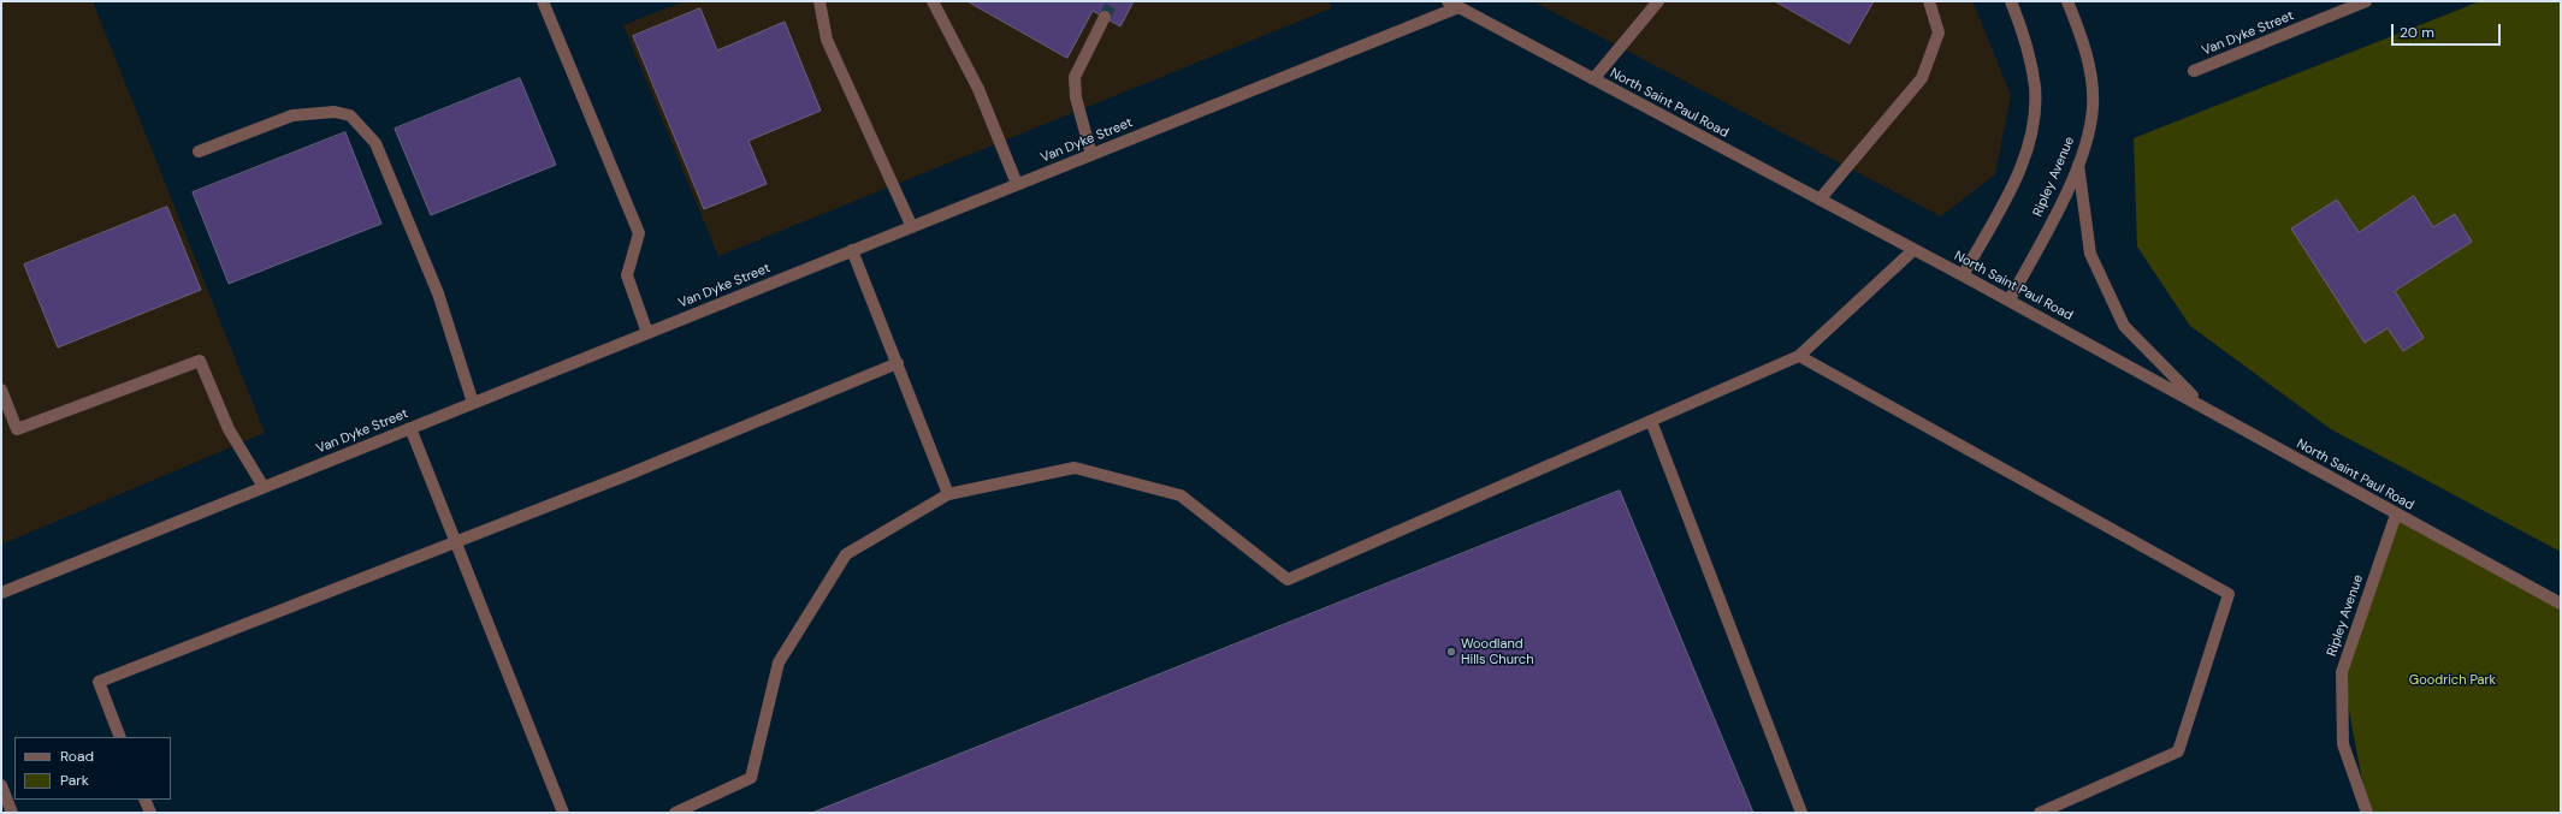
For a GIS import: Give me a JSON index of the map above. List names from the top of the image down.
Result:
{
  "streets": {
    "street": ["Van Dyke Street", "North Saint Paul Road", "Ripley Avenue"]
  },
  "crossings": [
    ["Van Dyke Street", "North Saint Paul Road"],
    ["North Saint Paul Road", "Ripley Avenue"]
  ],
  "parks": ["Goodrich Park"],
  "places": ["Woodland Hills Church"],
  "legend": ["Road", "Park"],
  "scale_bar": "20 m"
}
